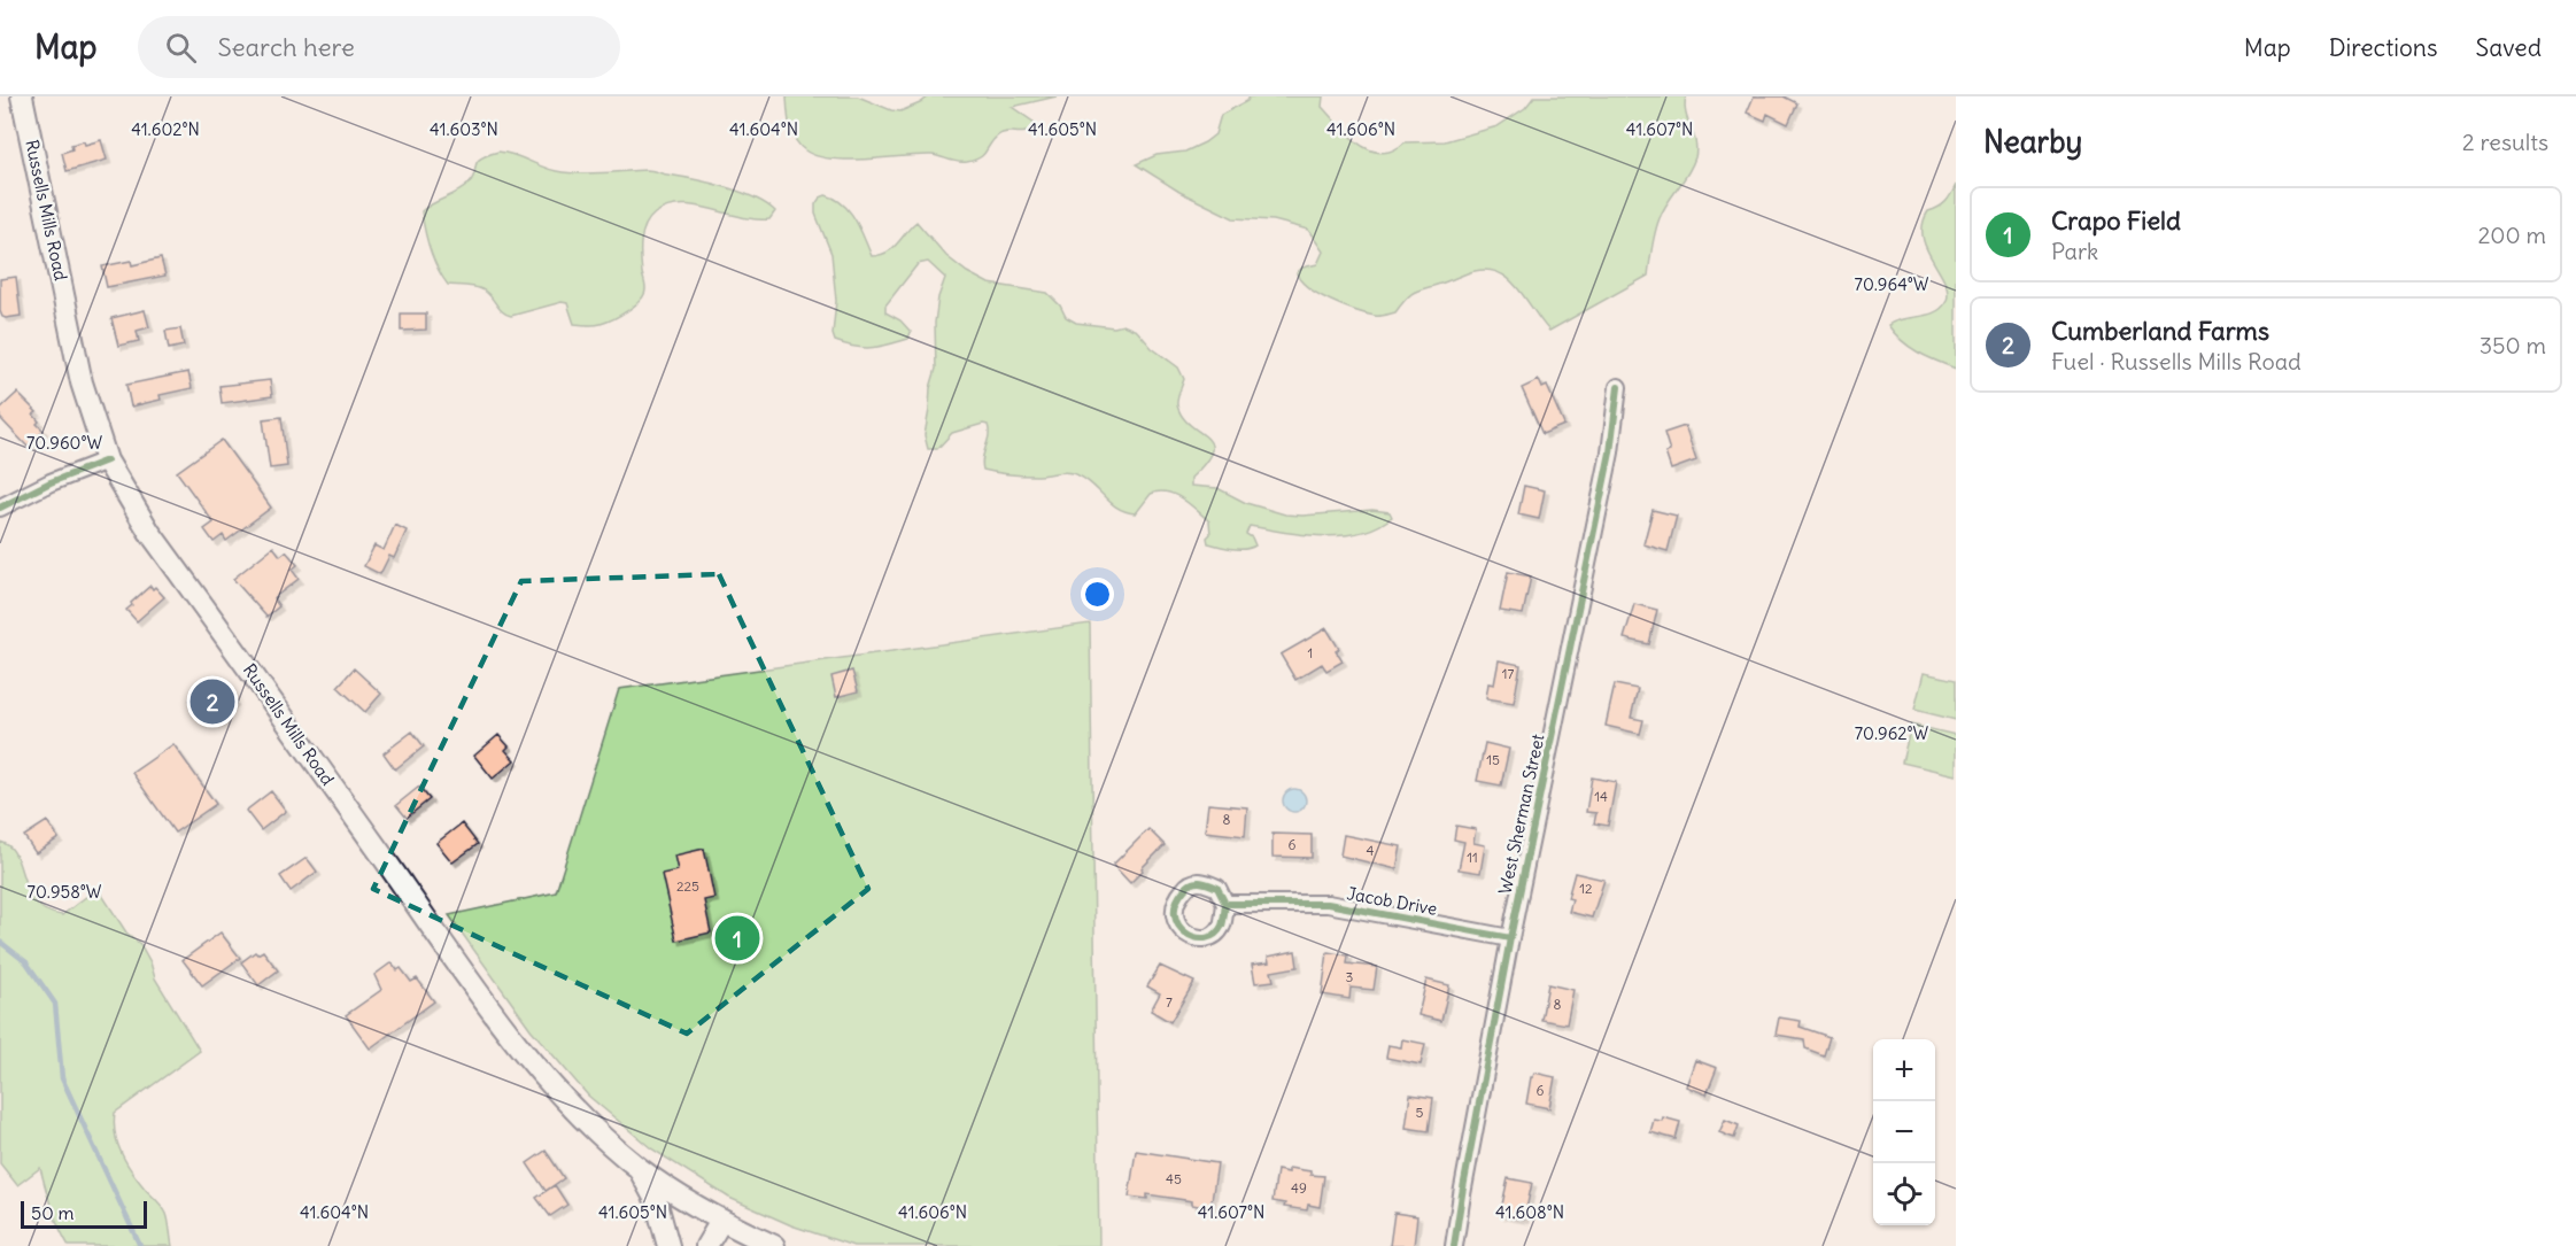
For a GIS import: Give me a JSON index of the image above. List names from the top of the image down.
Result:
{
  "streets": {
    "main road": ["Russells Mills Road"],
    "street": ["West Sherman Street", "Jacob Drive"]
  },
  "crossings": [
    ["West Sherman Street", "Jacob Drive"]
  ],
  "house_numbers": [
    "1",
    "17",
    "15",
    "14",
    "8",
    "6",
    "4",
    "11",
    "225",
    "12",
    "3",
    "7",
    "8",
    "6",
    "5",
    "45",
    "49"
  ],
  "scale_bar": "50 m",
  "page": {
    "header": "Map",
    "search": "Search here",
    "nav": ["Map", "Directions", "Saved"],
    "heading": ["Nearby", "2 results"],
    "list": [
      {
        "mark": "1",
        "name": "Crapo Field",
        "note": "Park",
        "value": "200 m"
      },
      {
        "mark": "2",
        "name": "Cumberland Farms",
        "note": "Fuel · Russells Mills Road",
        "value": "350 m"
      }
    ],
    "pins": ["2", "1"],
    "map_buttons": ["+", "−"],
    "scale": "50 m"
  },
  "coordinates": [
    "41.604°N",
    "41.606°N",
    "41.607°N",
    "41.602°N",
    "41.603°N",
    "41.605°N",
    "70.964°W",
    "70.960°W",
    "70.962°W",
    "70.958°W",
    "41.608°N"
  ]
}
